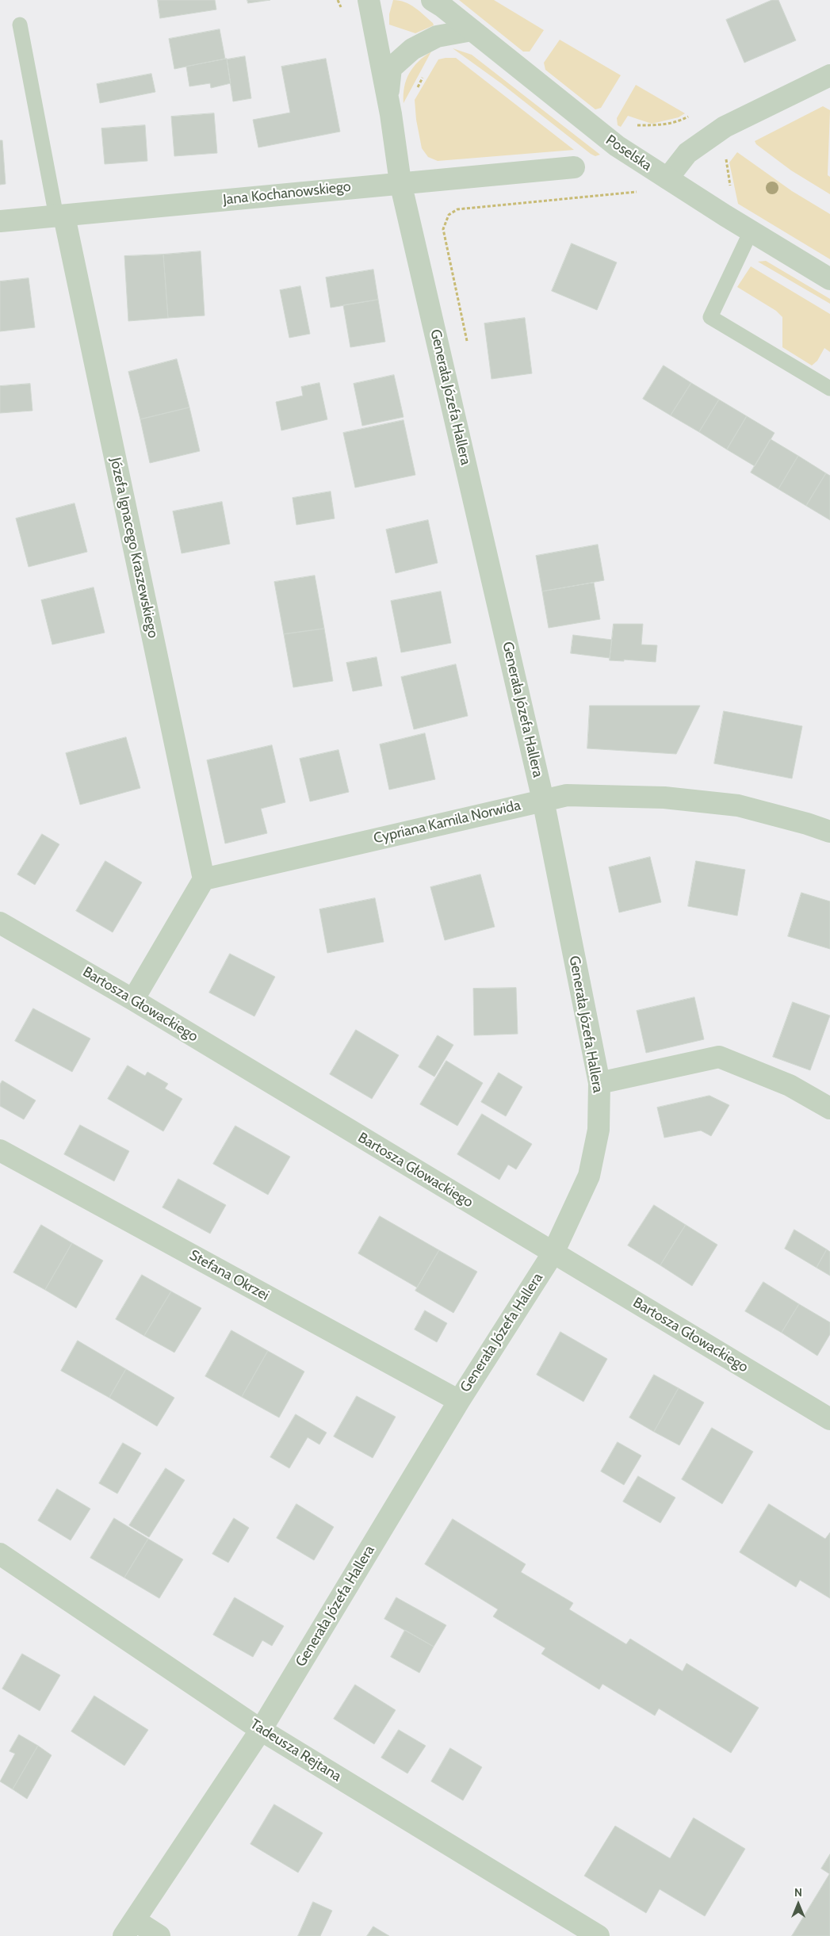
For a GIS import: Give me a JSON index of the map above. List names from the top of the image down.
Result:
{
  "streets": {
    "street": [
      "Poselska",
      "Jana Kochanowskiego",
      "Generała Józefa Hallera",
      "Józefa Ignacego Kraszewskiego",
      "Cypriana Kamila Norwida",
      "Bartosza Głowackiego",
      "Stefana Okrzei",
      "Tadeusza Rejtana"
    ]
  },
  "crossings": [
    ["Poselska", "Generała Józefa Hallera"],
    ["Jana Kochanowskiego", "Generała Józefa Hallera"],
    ["Jana Kochanowskiego", "Józefa Ignacego Kraszewskiego"],
    ["Generała Józefa Hallera", "Cypriana Kamila Norwida"],
    ["Generała Józefa Hallera", "Bartosza Głowackiego"],
    ["Generała Józefa Hallera", "Stefana Okrzei"],
    ["Generała Józefa Hallera", "Tadeusza Rejtana"],
    ["Józefa Ignacego Kraszewskiego", "Cypriana Kamila Norwida"]
  ],
  "north": "top"
}
